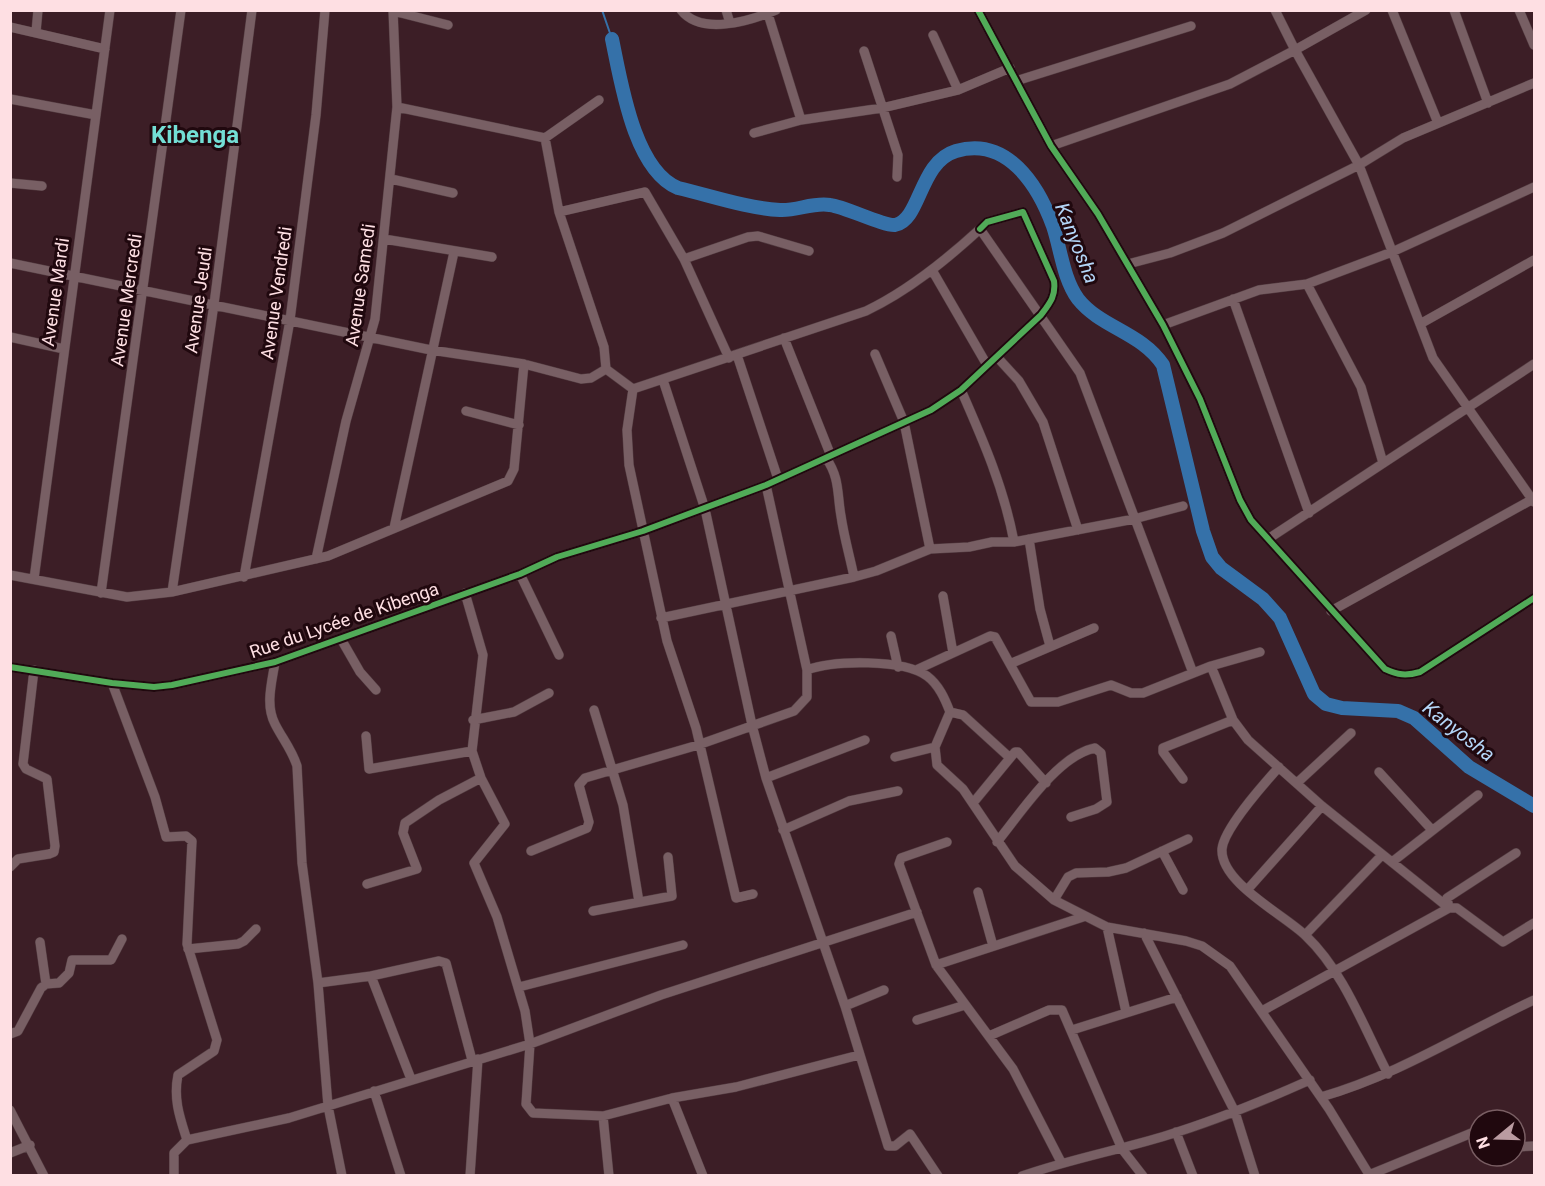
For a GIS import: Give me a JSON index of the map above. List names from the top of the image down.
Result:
{
  "streets": {
    "street": [
      "Avenue Samedi",
      "Avenue Mardi",
      "Avenue Vendredi",
      "Avenue Mercredi",
      "Avenue Jeudi",
      "Rue du Lycée de Kibenga"
    ]
  },
  "districts": ["Kibenga"],
  "water": ["Kanyosha"],
  "north": "left"
}
